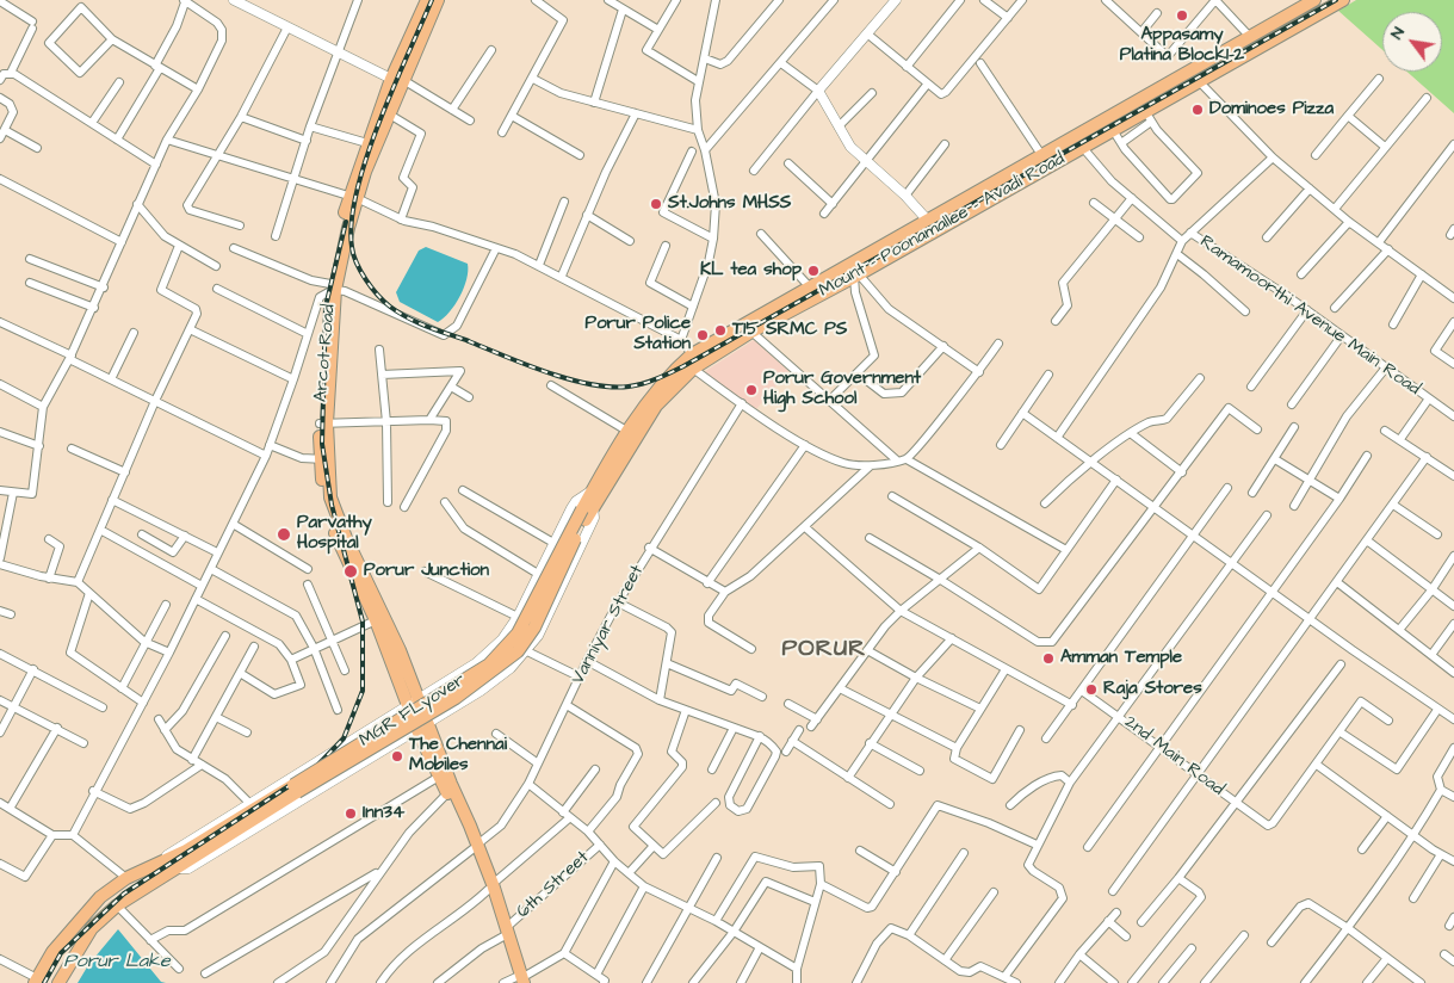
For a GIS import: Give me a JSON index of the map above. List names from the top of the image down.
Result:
{
  "streets": {
    "main road": ["Mount - Poonamallee - Avadi Road", "Arcot Road", "MGR FLyover"],
    "street": [
      "Ramamoorthi Avenue Main Road",
      "Vanniyar Street",
      "2nd Main Road",
      "6th Street"
    ]
  },
  "crossings": [
    ["Mount - Poonamallee - Avadi Road", "MGR FLyover"]
  ],
  "districts": ["PORUR"],
  "water": ["Porur Lake"],
  "places": [
    "Appasamy Platina Block1-2",
    "Dominoes Pizza",
    "St.Johns MHSS",
    "KL tea shop",
    "T15 SRMC PS",
    "Porur Police Station",
    "Porur Government High School",
    "Parvathy Hospital",
    "Porur Junction",
    "Amman Temple",
    "Raja Stores",
    "The Chennai Mobiles",
    "Inn34"
  ],
  "north": "top left"
}
